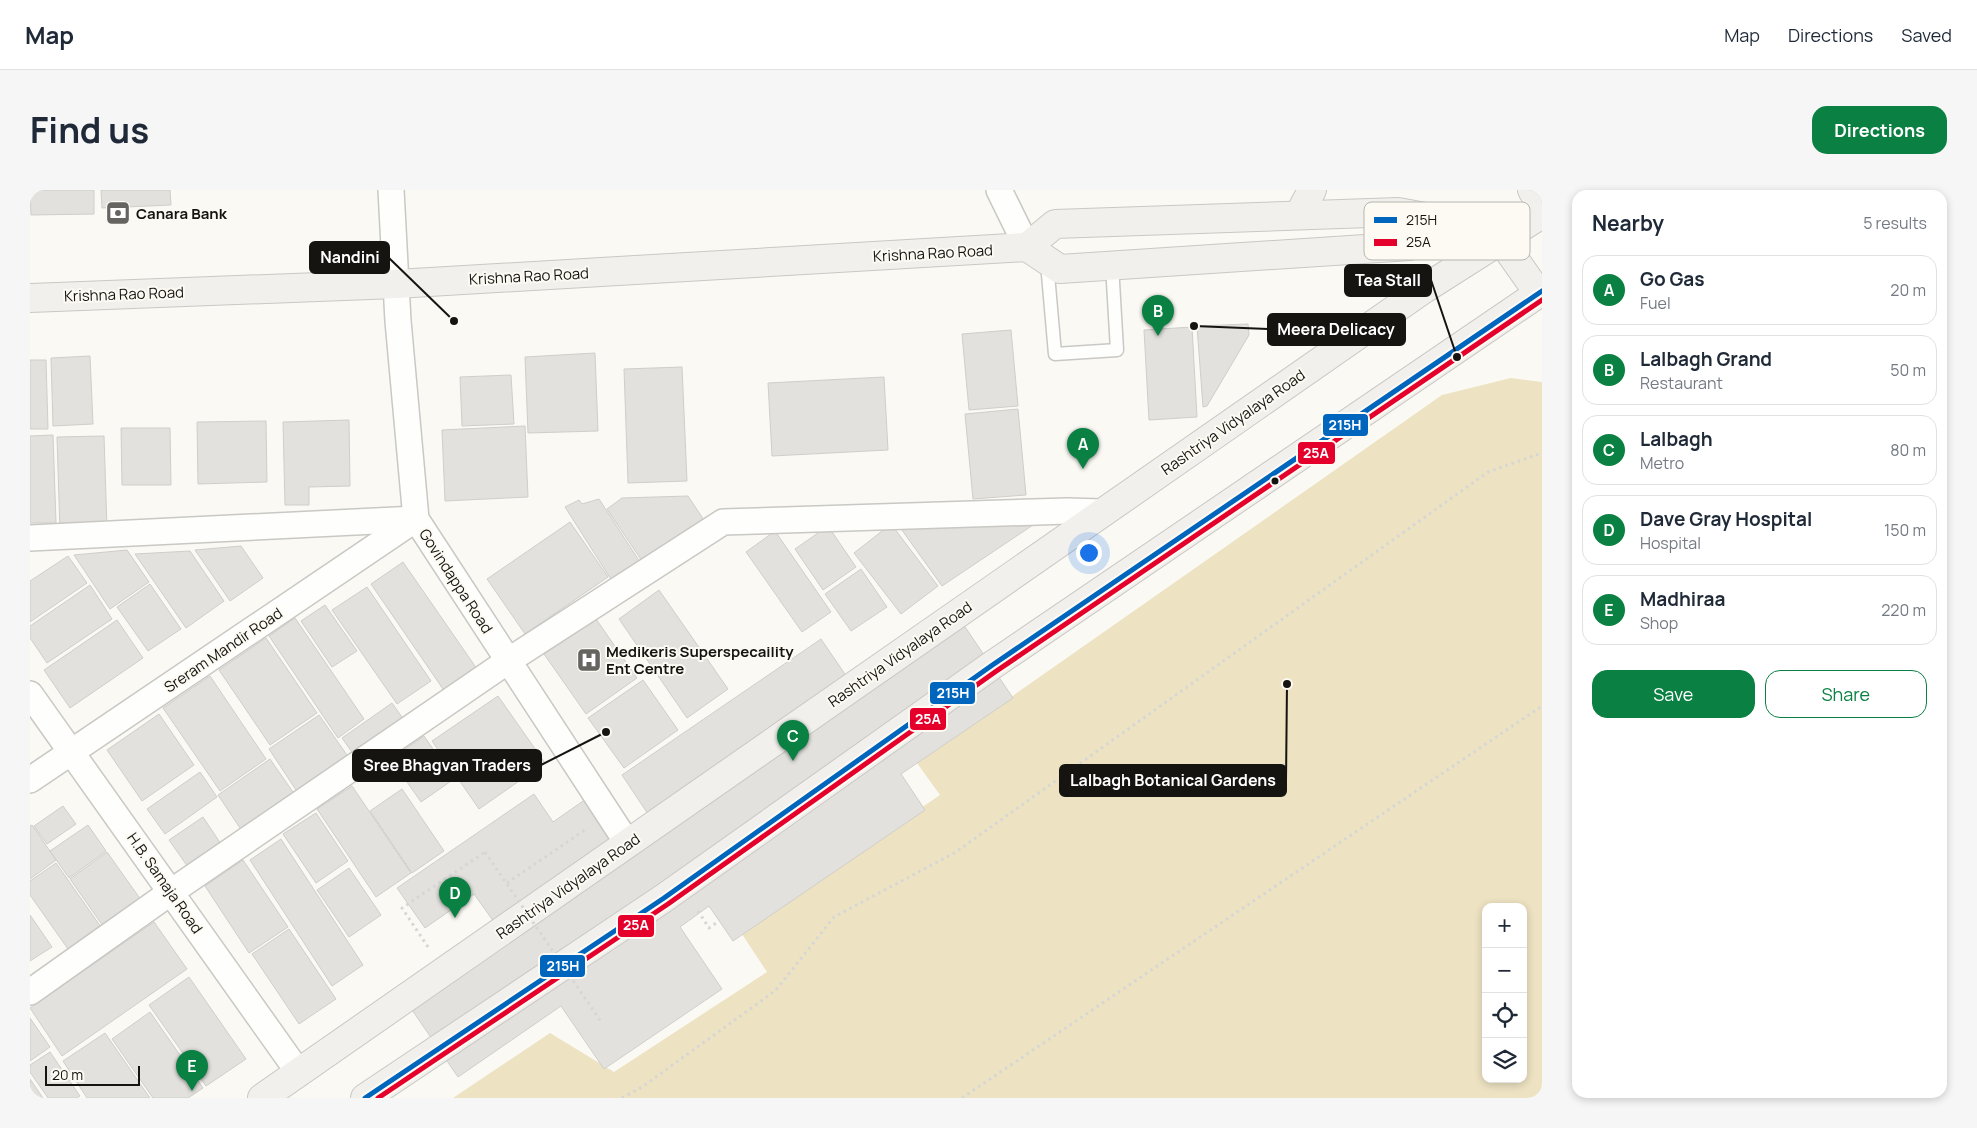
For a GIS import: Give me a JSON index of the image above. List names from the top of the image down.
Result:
{
  "streets": {
    "main road": ["Krishna Rao Road", "Rashtriya Vidyalaya Road"],
    "street": ["Govindappa Road", "Sreram Mandir Road", "H.B. Samaja Road"]
  },
  "crossings": [
    ["Krishna Rao Road", "Govindappa Road"],
    ["Rashtriya Vidyalaya Road", "Govindappa Road"],
    ["Rashtriya Vidyalaya Road", "H.B. Samaja Road"],
    ["Govindappa Road", "Sreram Mandir Road"],
    ["Sreram Mandir Road", "H.B. Samaja Road"]
  ],
  "places": {
    "bank": ["Canara Bank"],
    "other": [
      "Nandini",
      "Meera Delicacy",
      "Tea Stall",
      "Lalbagh Botanical Gardens",
      "Sree Bhagvan Traders"
    ],
    "hospital": ["Medikeris Superspecaility Ent Centre"]
  },
  "lines": ["transit line 215H", "transit line 25A"],
  "legend": ["215H", "25A"],
  "scale_bar": "20 m",
  "page": {
    "header": "Map",
    "nav": ["Map", "Directions", "Saved"],
    "title": "Find us",
    "buttons": [
      "Directions",
      ["Save", "Share"]
    ],
    "heading": ["Nearby", "5 results"],
    "list": [
      {
        "mark": "A",
        "name": "Go Gas",
        "note": "Fuel",
        "value": "20 m"
      },
      {
        "mark": "B",
        "name": "Lalbagh Grand",
        "note": "Restaurant",
        "value": "50 m"
      },
      {
        "mark": "C",
        "name": "Lalbagh",
        "note": "Metro",
        "value": "80 m"
      },
      {
        "mark": "D",
        "name": "Dave Gray Hospital",
        "note": "Hospital",
        "value": "150 m"
      },
      {
        "mark": "E",
        "name": "Madhiraa",
        "note": "Shop",
        "value": "220 m"
      }
    ],
    "pins": [
      "B",
      "A",
      "C",
      "D",
      "E"
    ],
    "map_buttons": ["+", "−"],
    "scale": "20 m"
  }
}
